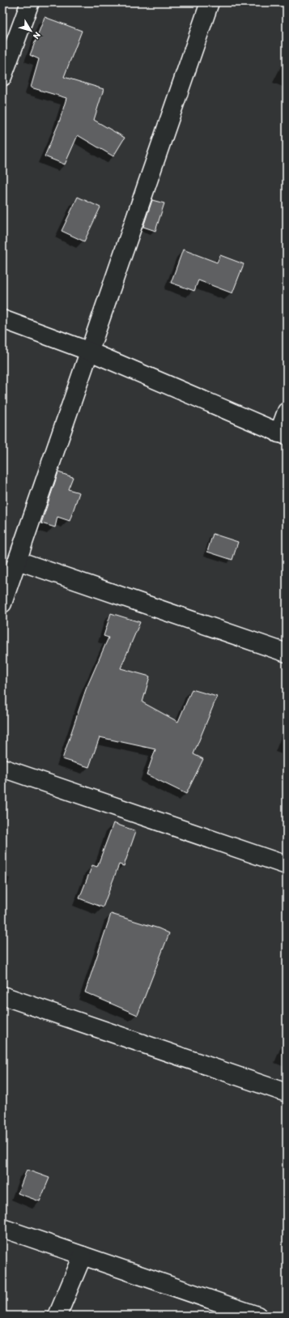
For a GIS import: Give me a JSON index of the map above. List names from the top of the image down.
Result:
{
  "north": "bottom right"
}
